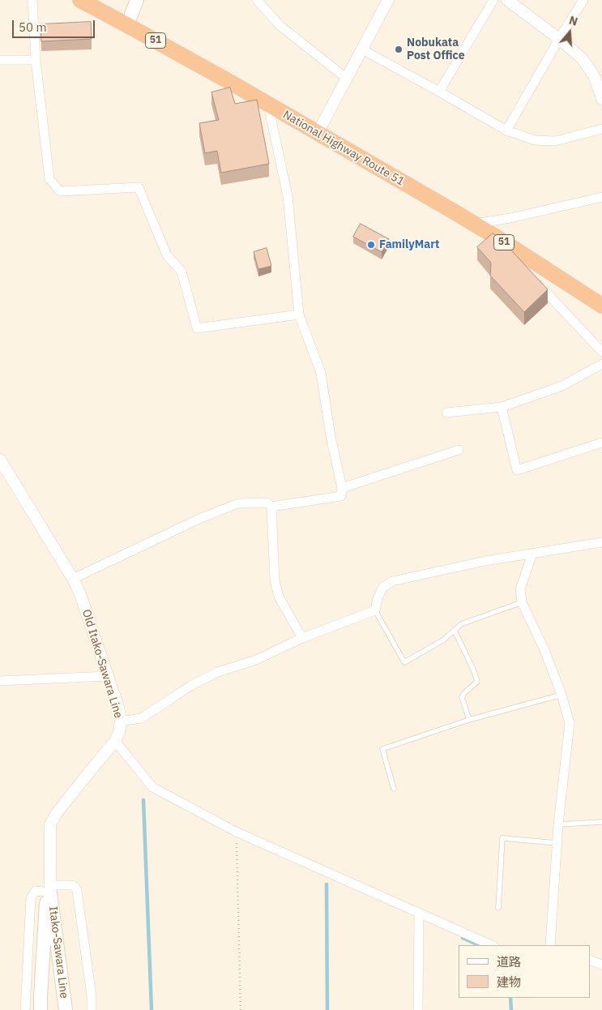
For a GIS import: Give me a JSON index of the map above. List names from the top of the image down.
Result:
{
  "streets": {
    "highway": ["51", "National Highway Route 51"],
    "main road": ["Itako-Sawara Line"],
    "street": ["Old Itako-Sawara Line"]
  },
  "crossings": [
    ["Old Itako-Sawara Line", "Itako-Sawara Line"]
  ],
  "places": ["Nobukata Post Office", "FamilyMart"],
  "legend": ["道路", "建物"],
  "scale_bar": "50 m",
  "north": "top"
}
